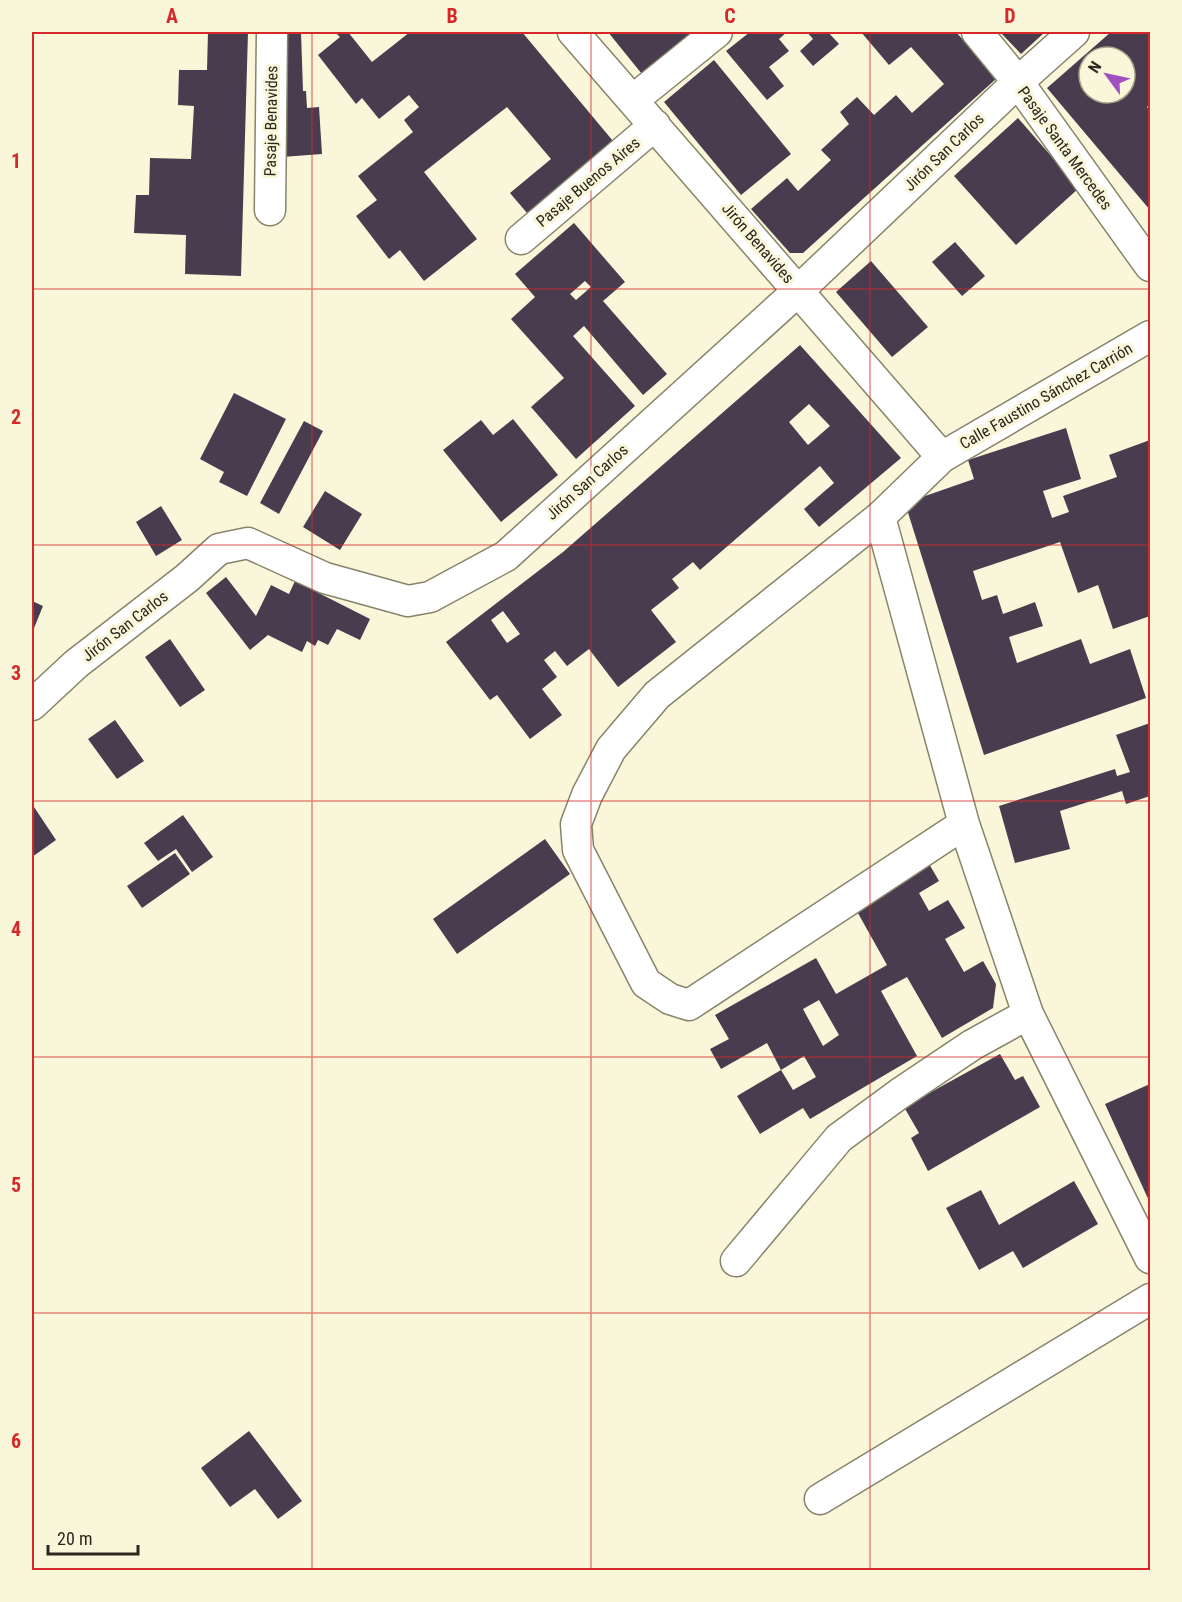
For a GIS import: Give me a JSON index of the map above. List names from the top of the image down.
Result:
{
  "streets": {
    "street": [
      "Pasaje Benavides",
      "Pasaje Santa Mercedes",
      "Jirón San Carlos",
      "Pasaje Buenos Aires",
      "Jirón Benavides",
      "Calle Faustino Sánchez Carrión"
    ]
  },
  "crossings": [
    ["Pasaje Santa Mercedes", "Jirón San Carlos"],
    ["Jirón San Carlos", "Jirón Benavides"],
    ["Pasaje Buenos Aires", "Jirón Benavides"],
    ["Jirón Benavides", "Calle Faustino Sánchez Carrión"]
  ],
  "scale_bar": "20 m",
  "north": "top left",
  "grid": {
    "columns": [
      "A",
      "B",
      "C",
      "D"
    ],
    "rows": [
      "1",
      "2",
      "3",
      "4",
      "5",
      "6"
    ]
  }
}
